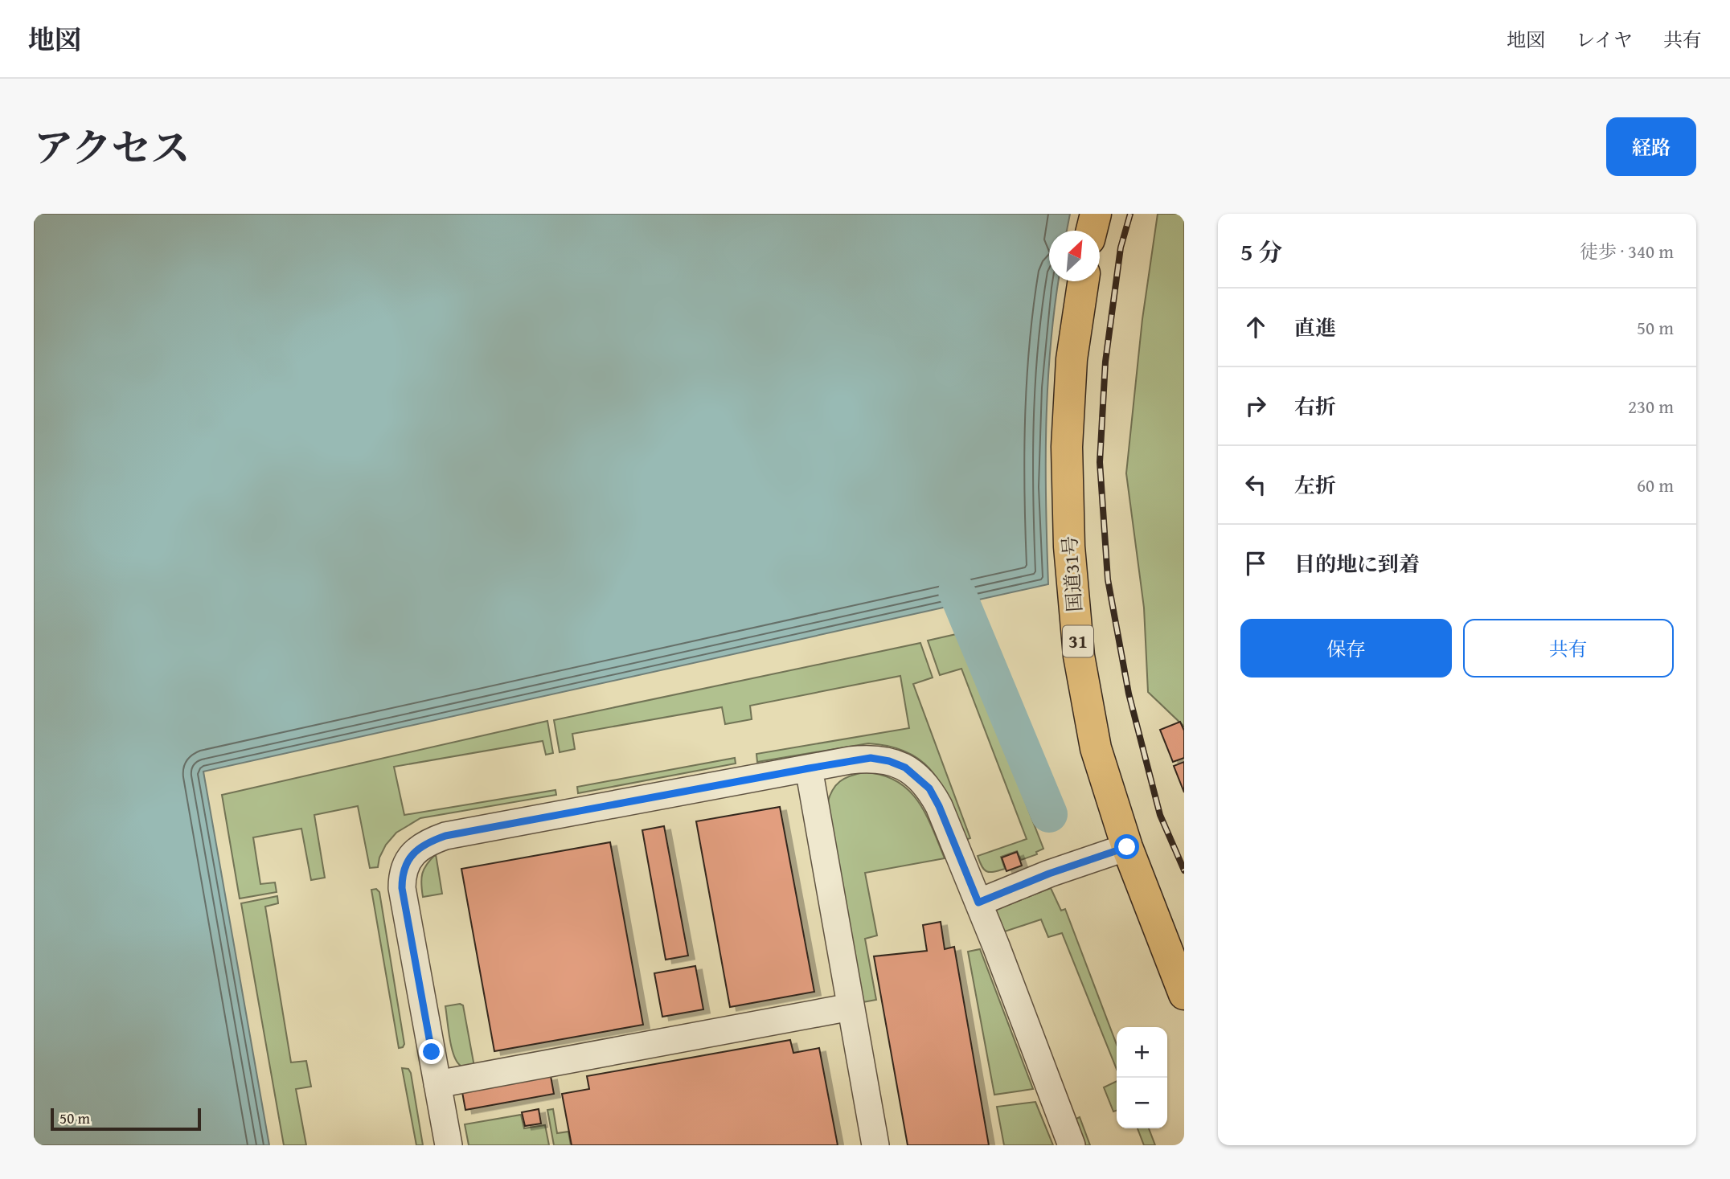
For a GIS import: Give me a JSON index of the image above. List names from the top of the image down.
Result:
{
  "streets": {
    "highway": ["国道31号", "31"]
  },
  "scale_bar": "50 m",
  "north": "top right",
  "page": {
    "header": "地図",
    "nav": ["地図", "レイヤ", "共有"],
    "title": "アクセス",
    "buttons": [
      "経路",
      ["保存", "共有"]
    ],
    "heading": ["5 分", "徒歩 · 340 m"],
    "list": [
      ["直進", "50 m"],
      ["右折", "230 m"],
      ["左折", "60 m"],
      "目的地に到着"
    ],
    "map_buttons": ["+", "−"],
    "scale": "50 m"
  }
}
